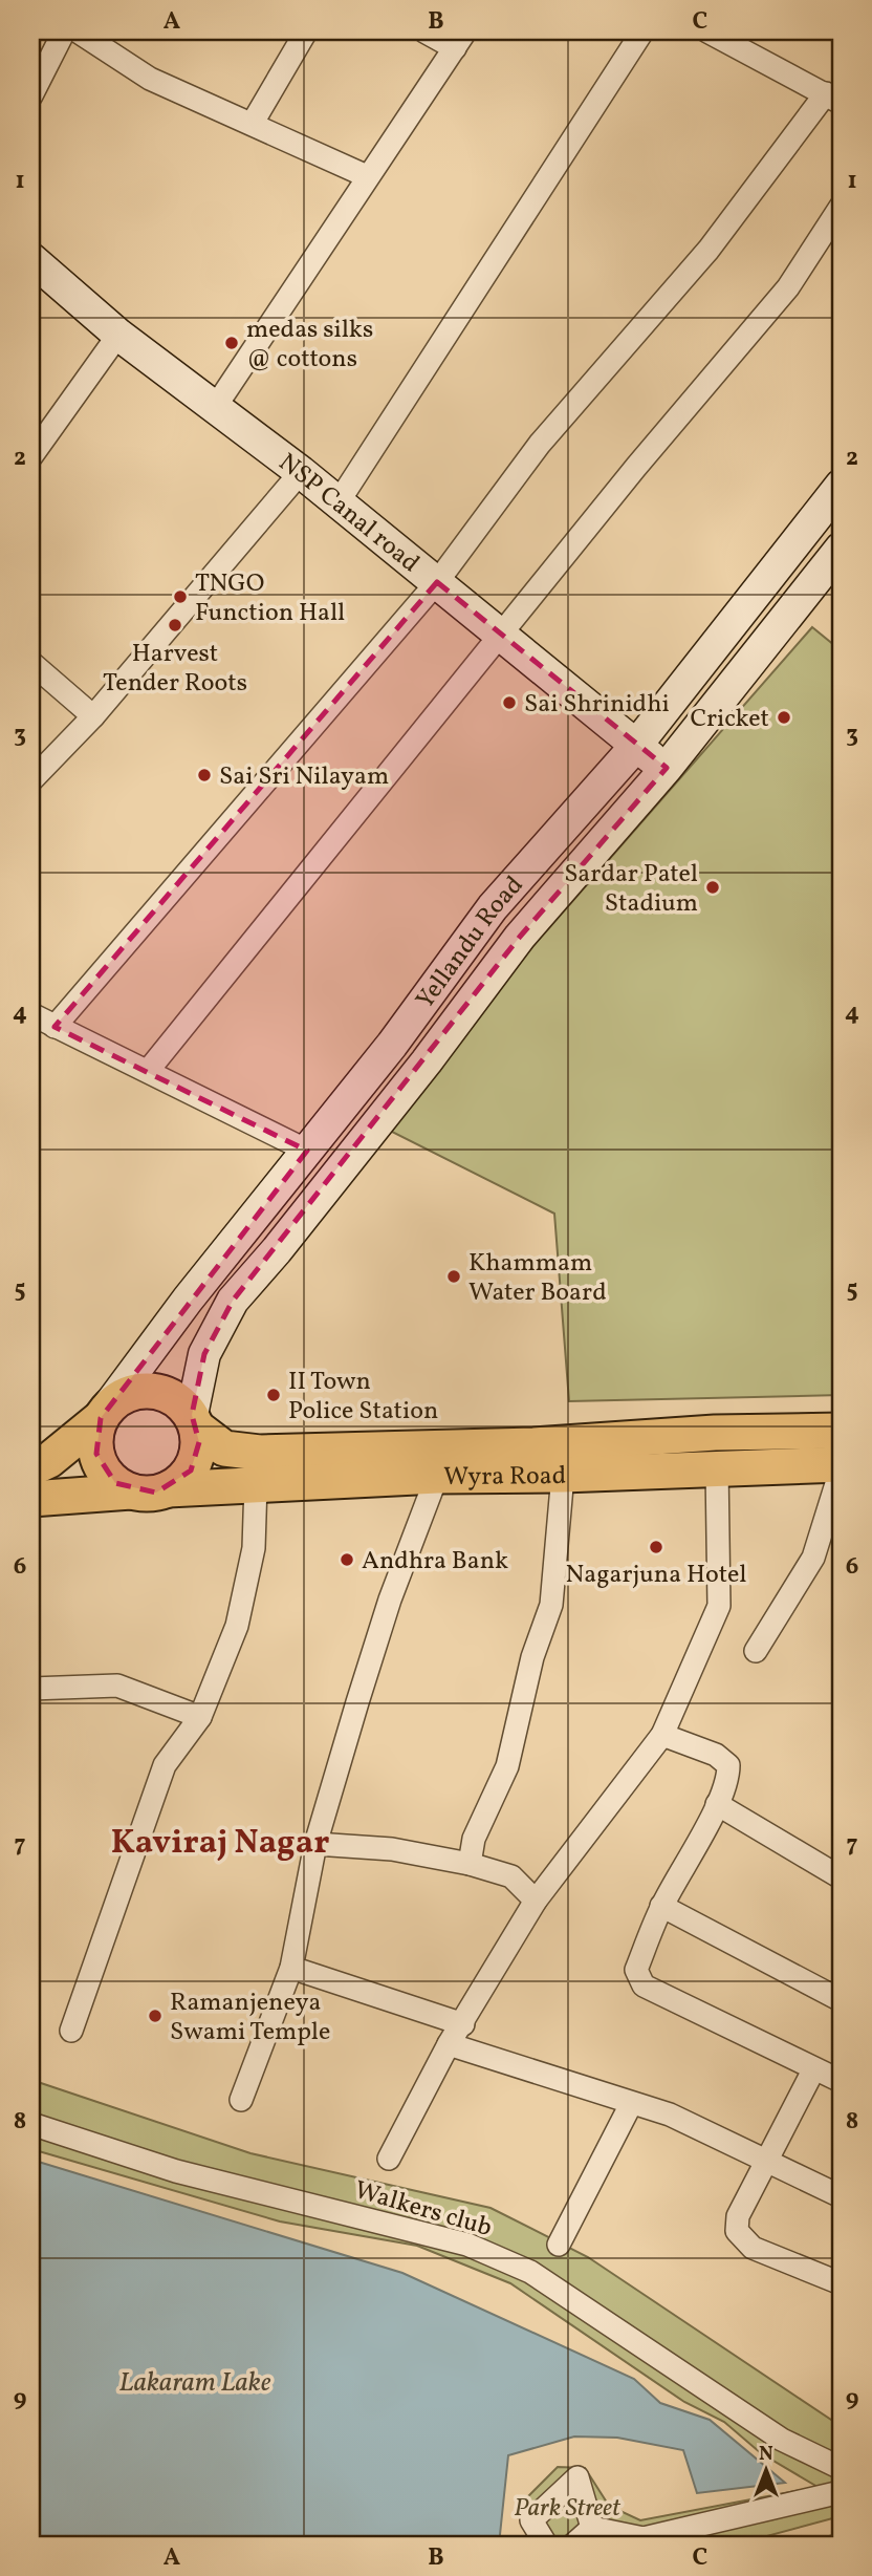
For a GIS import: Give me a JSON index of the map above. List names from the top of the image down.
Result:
{
  "streets": {
    "main road": ["NSP Canal road", "Yellandu Road", "Wyra Road"],
    "street": ["Walkers club"]
  },
  "crossings": [
    ["NSP Canal road", "Yellandu Road"],
    ["Yellandu Road", "Wyra Road"]
  ],
  "districts": ["Kaviraj Nagar"],
  "water": ["Lakaram Lake"],
  "parks": ["Park Street"],
  "places": [
    "medas silks @ cottons",
    "TNGO Function Hall",
    "Harvest Tender Roots",
    "Sai Shrinidhi",
    "Cricket",
    "Sai Sri Nilayam",
    "Sardar Patel Stadium",
    "Khammam Water Board",
    "II Town Police Station",
    "Nagarjuna Hotel",
    "Andhra Bank",
    "Ramanjeneya Swami Temple"
  ],
  "north": "top",
  "grid": {
    "columns": ["A", "B", "C"],
    "rows": [
      "1",
      "2",
      "3",
      "4",
      "5",
      "6",
      "7",
      "8",
      "9"
    ]
  }
}
